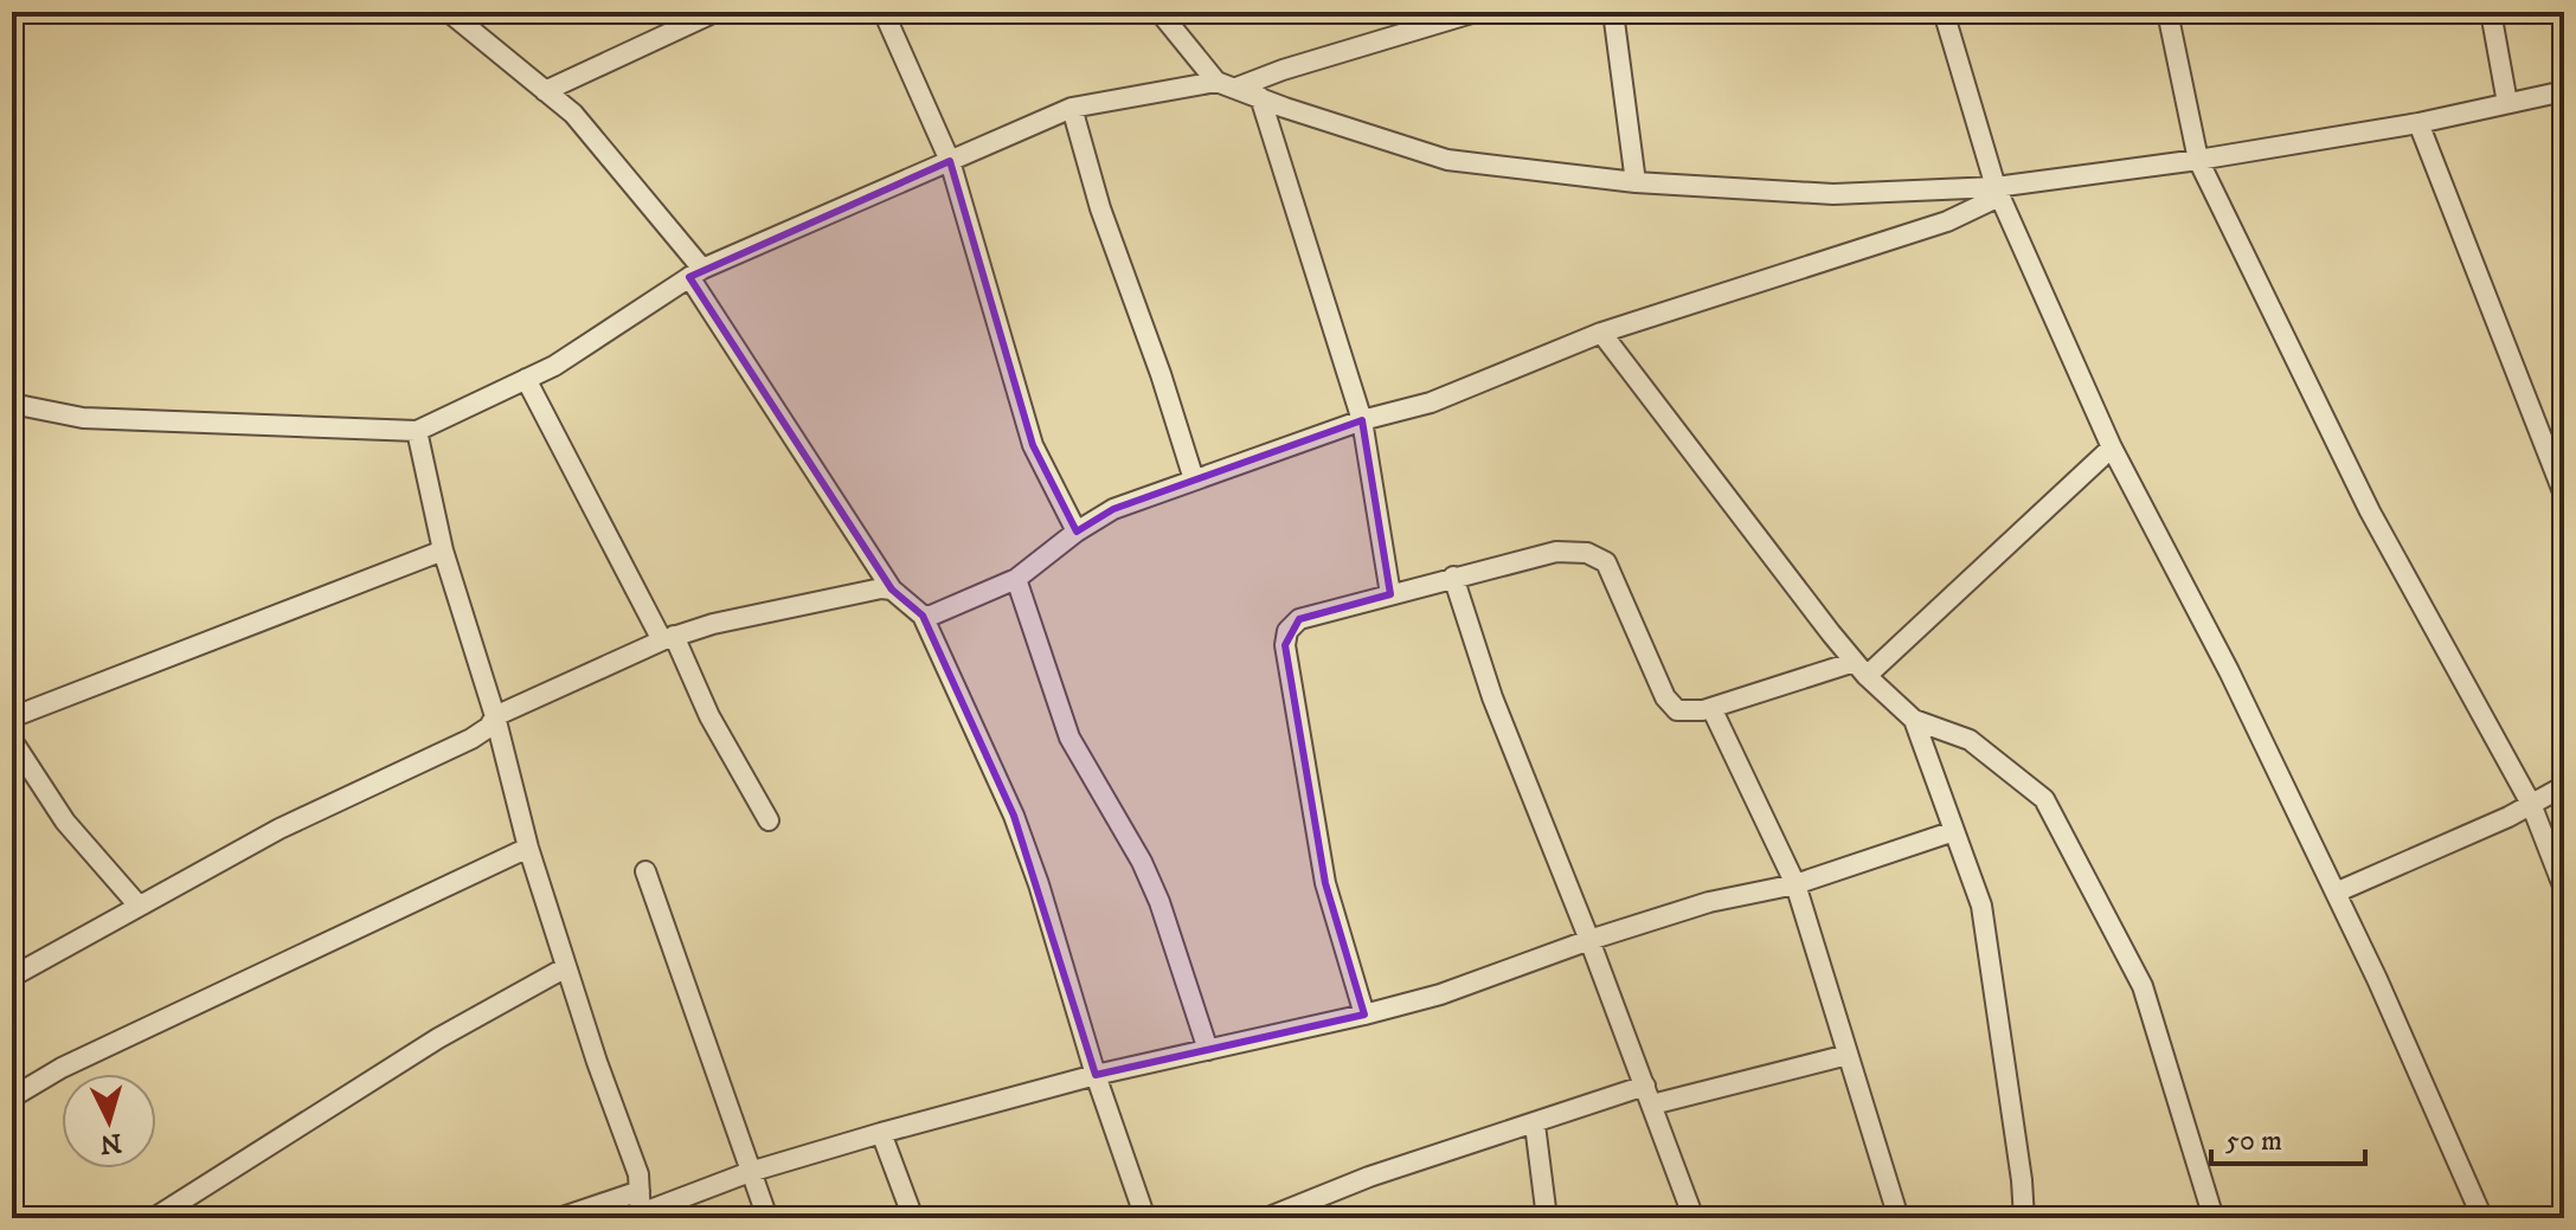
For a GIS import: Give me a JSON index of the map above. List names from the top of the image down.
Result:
{
  "scale_bar": "50 m",
  "north": "bottom"
}
